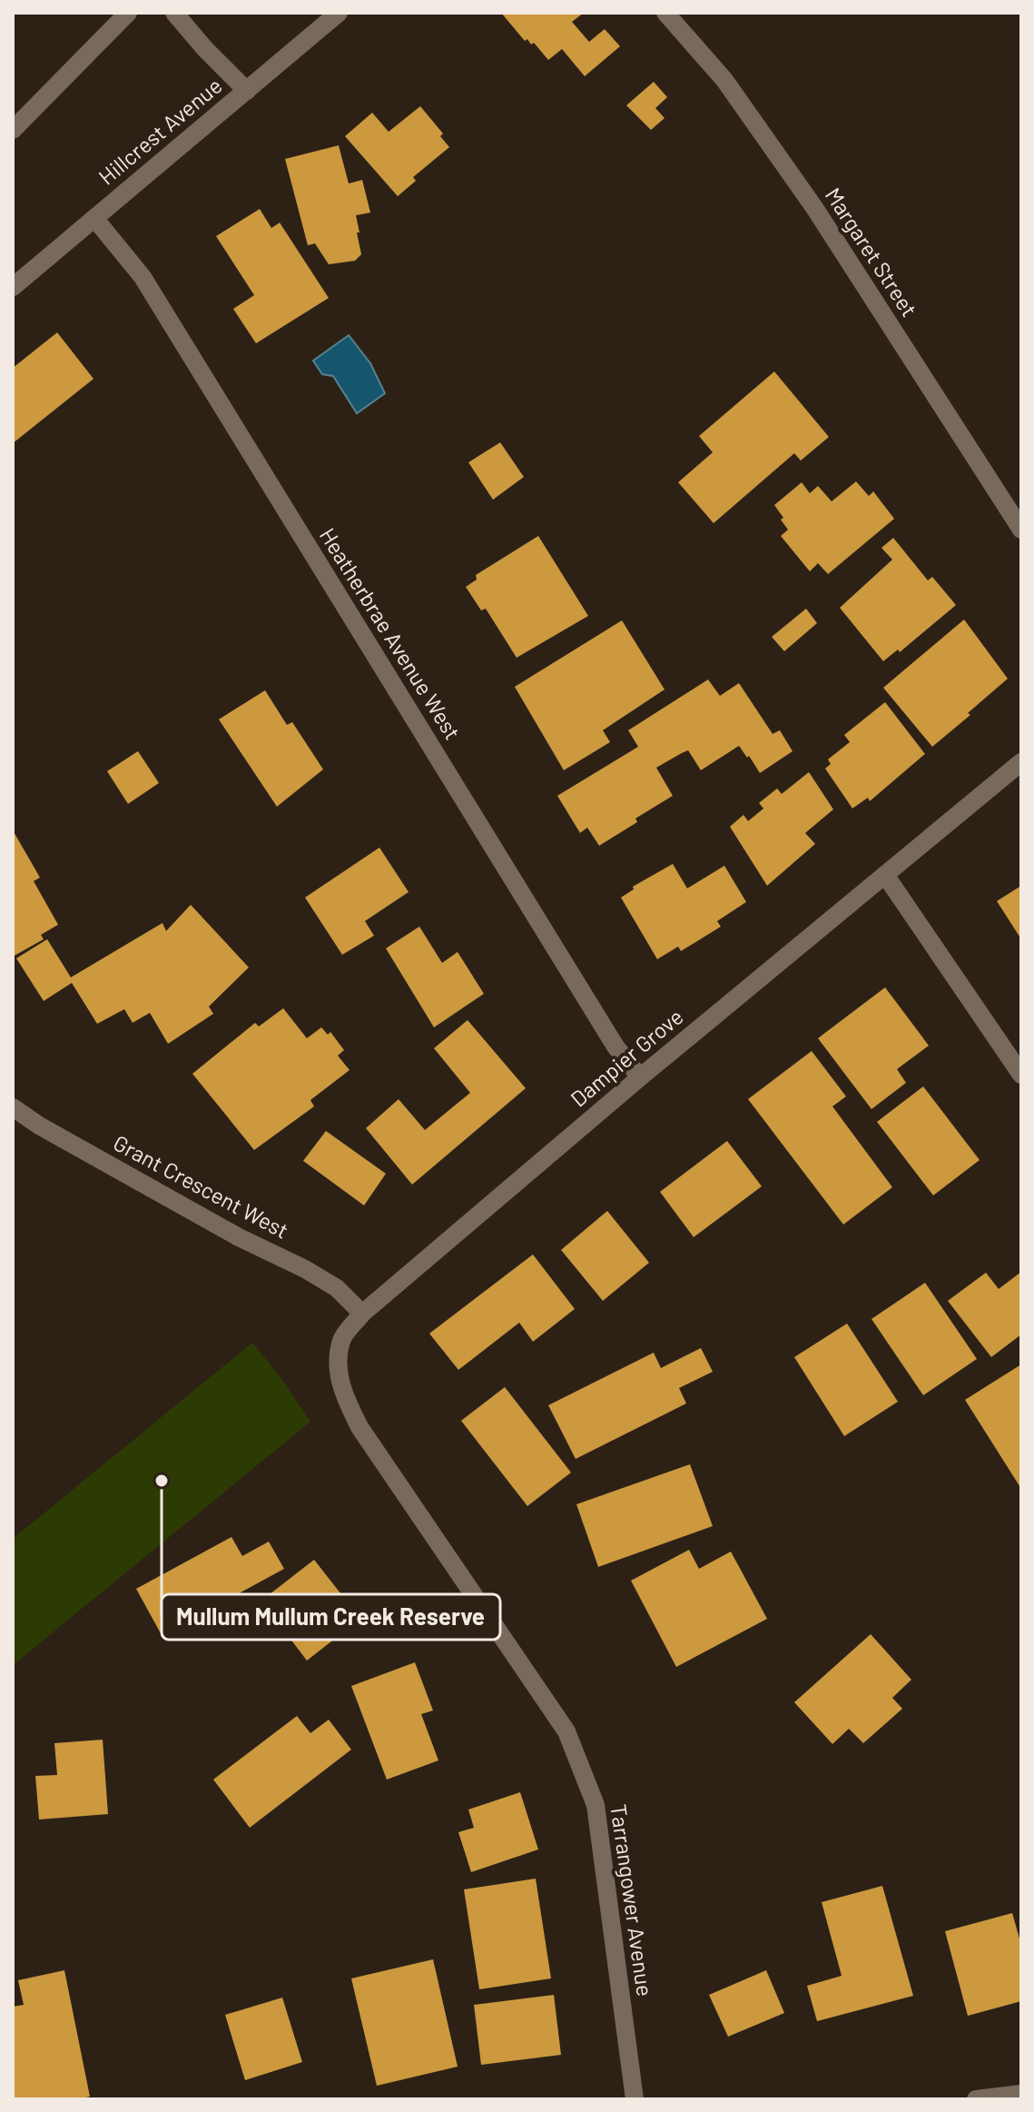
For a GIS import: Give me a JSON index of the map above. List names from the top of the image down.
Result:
{
  "streets": {
    "street": [
      "Hillcrest Avenue",
      "Margaret Street",
      "Heatherbrae Avenue West",
      "Dampier Grove",
      "Grant Crescent West",
      "Tarrangower Avenue"
    ]
  },
  "crossings": [
    ["Hillcrest Avenue", "Heatherbrae Avenue West"],
    ["Heatherbrae Avenue West", "Dampier Grove"],
    ["Dampier Grove", "Grant Crescent West"],
    ["Dampier Grove", "Tarrangower Avenue"]
  ],
  "places": ["Mullum Mullum Creek Reserve"]
}
